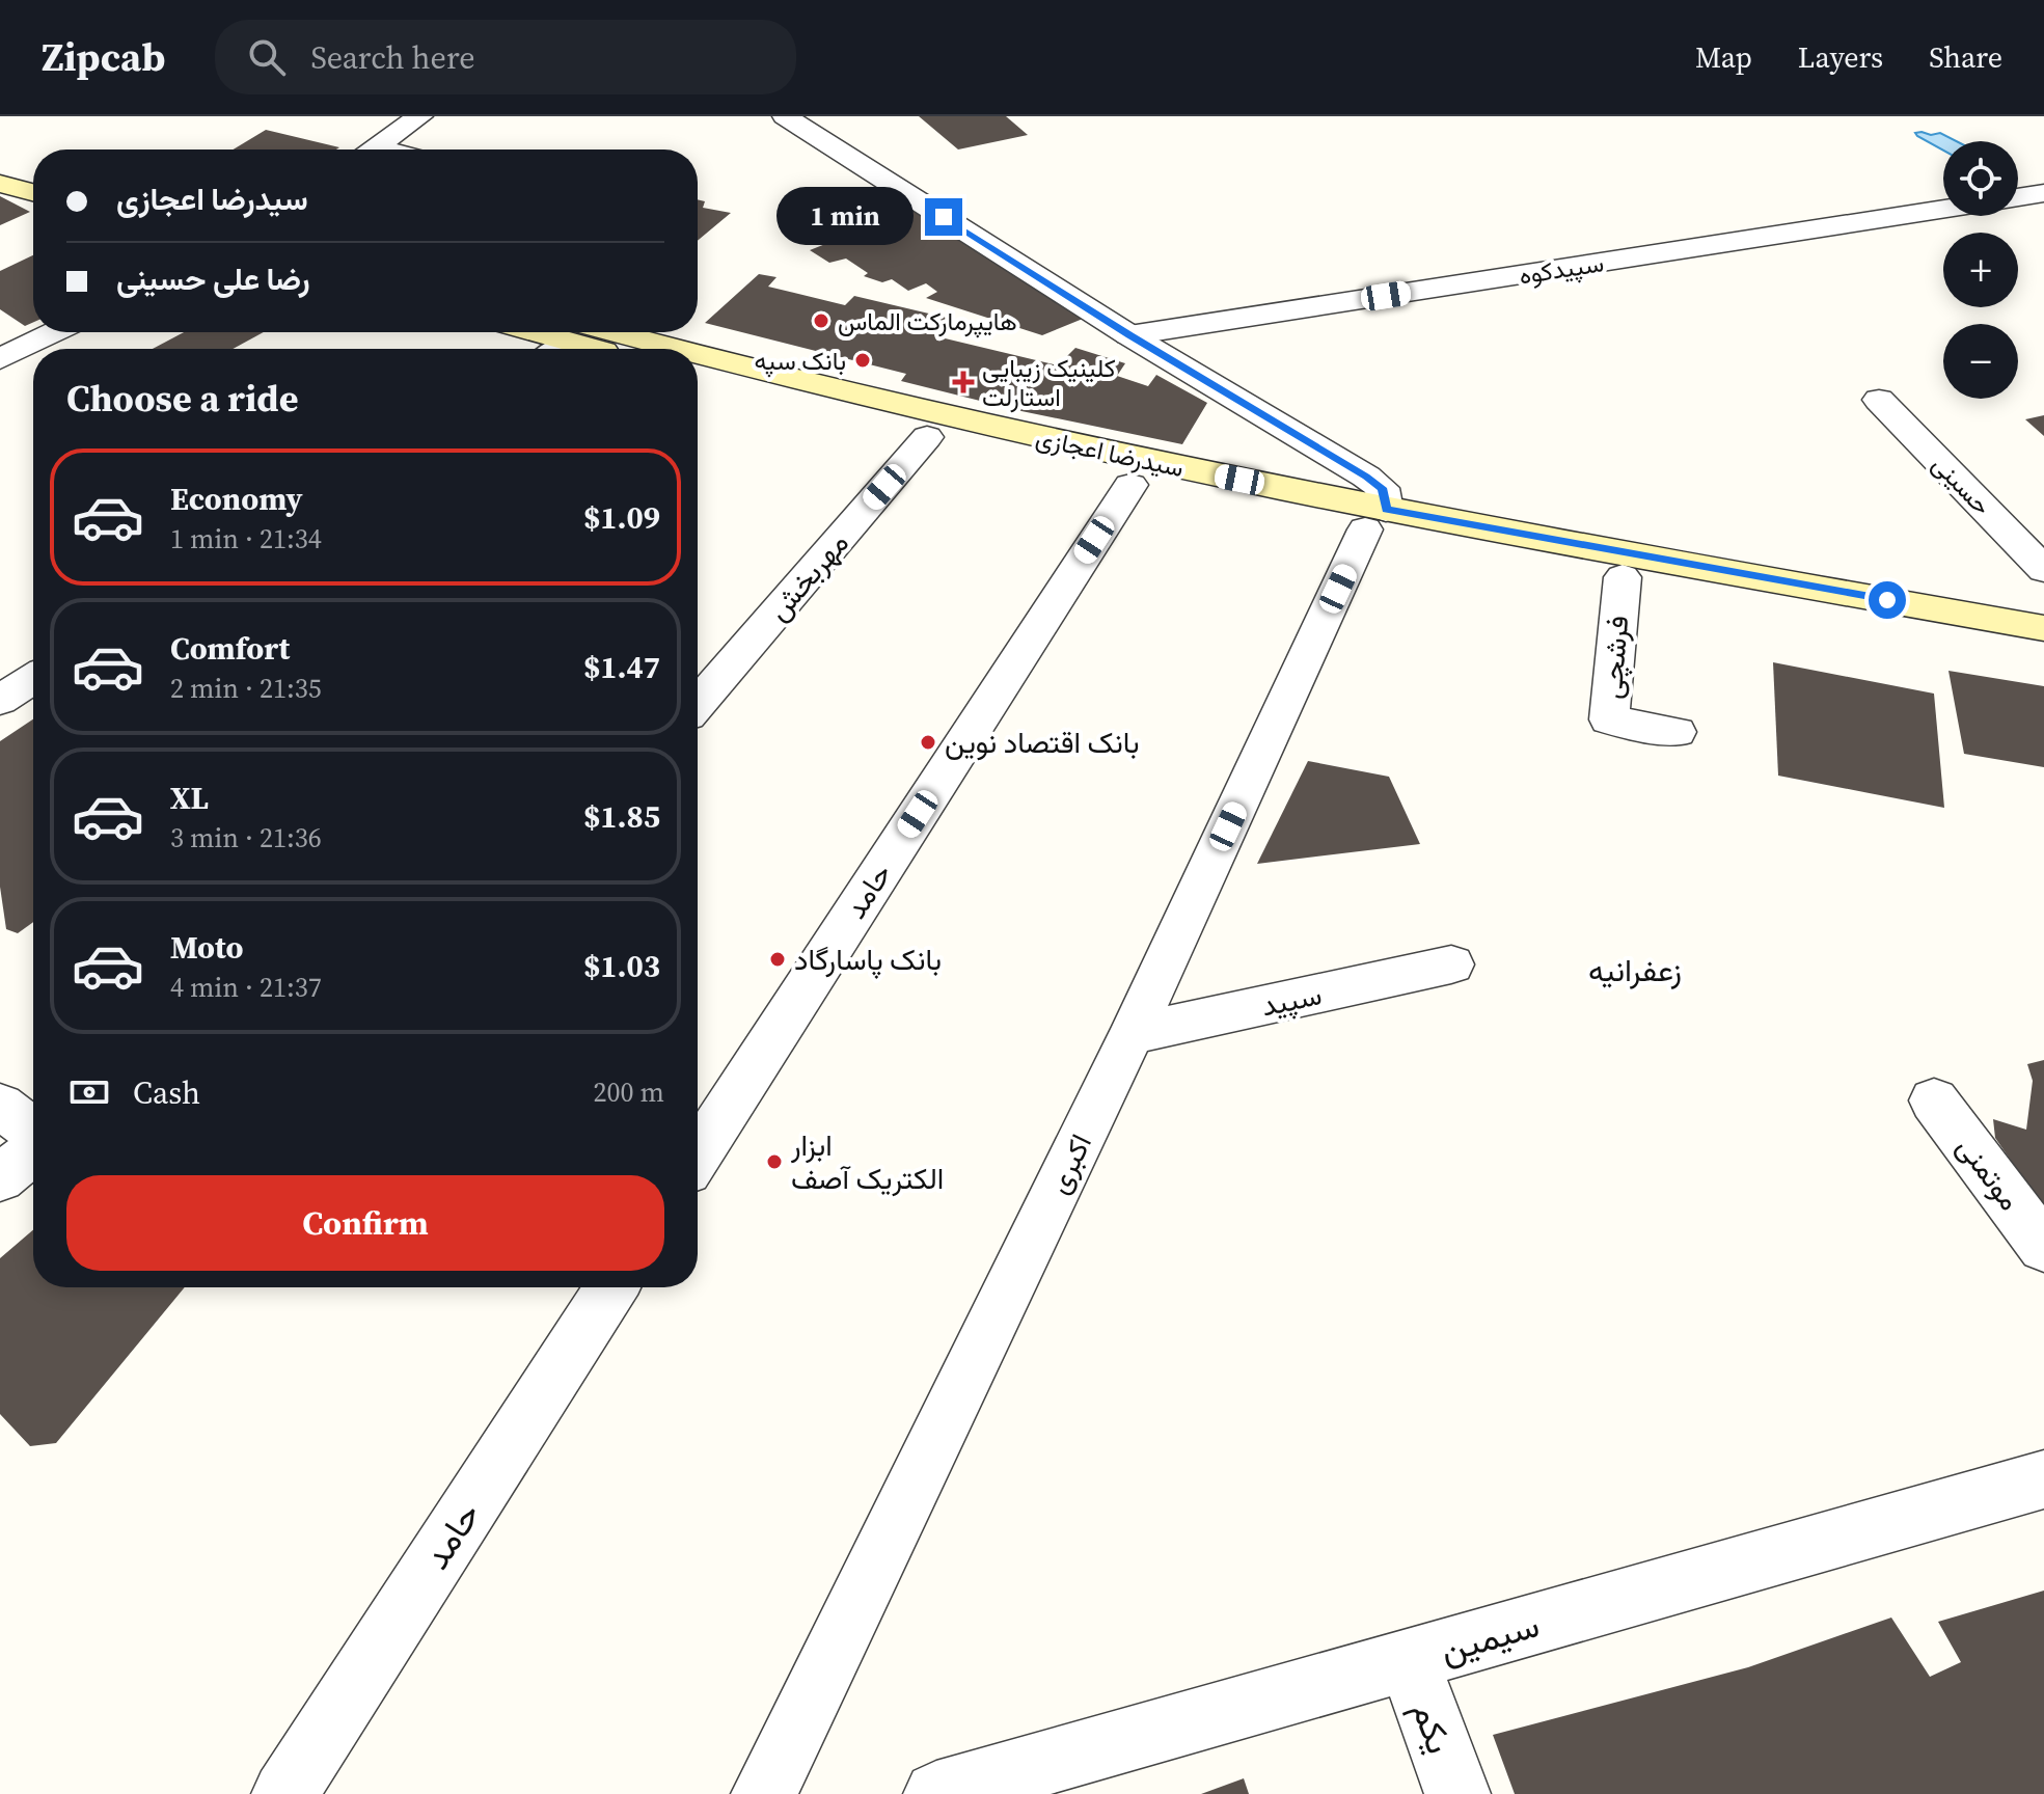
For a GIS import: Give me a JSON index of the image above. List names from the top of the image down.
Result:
{
  "streets": {
    "main road": ["سیدرضا اعجازی"],
    "street": [
      "سپیدکوه",
      "حسینی",
      "مهربخش",
      "فرشچی",
      "حامد",
      "سپید",
      "اکبری",
      "موتمنی",
      "سیمین",
      "یکم"
    ]
  },
  "crossings": [
    ["سیدرضا اعجازی", "مهربخش"],
    ["سیدرضا اعجازی", "فرشچی"],
    ["سیدرضا اعجازی", "حامد"],
    ["سیدرضا اعجازی", "اکبری"],
    ["سپید", "اکبری"],
    ["سیمین", "یکم"]
  ],
  "districts": ["زعفرانیه"],
  "places": {
    "other": [
      "هایپرمارکت الماس",
      "بانک سپه",
      "بانک اقتصاد نوین",
      "بانک پاسارگاد",
      "ابزار الکتریک آصف"
    ],
    "health": ["کلینیک زیبایی استارلت"]
  },
  "page": {
    "header": "Zipcab",
    "search": "Search here",
    "nav": ["Map", "Layers", "Share"],
    "map_buttons": ["+", "−"],
    "banner": ["سیدرضا اعجازی", "رضا علی حسینی"],
    "bubble": "1 min",
    "heading": "Choose a ride",
    "list": [
      {
        "name": "Economy",
        "note": "1 min · 21:34",
        "value": "$1.09"
      },
      {
        "name": "Comfort",
        "note": "2 min · 21:35",
        "value": "$1.47"
      },
      {
        "name": "XL",
        "note": "3 min · 21:36",
        "value": "$1.85"
      },
      {
        "name": "Moto",
        "note": "4 min · 21:37",
        "value": "$1.03"
      }
    ],
    "pay": ["Cash", "200 m"],
    "buttons": "Confirm"
  }
}
